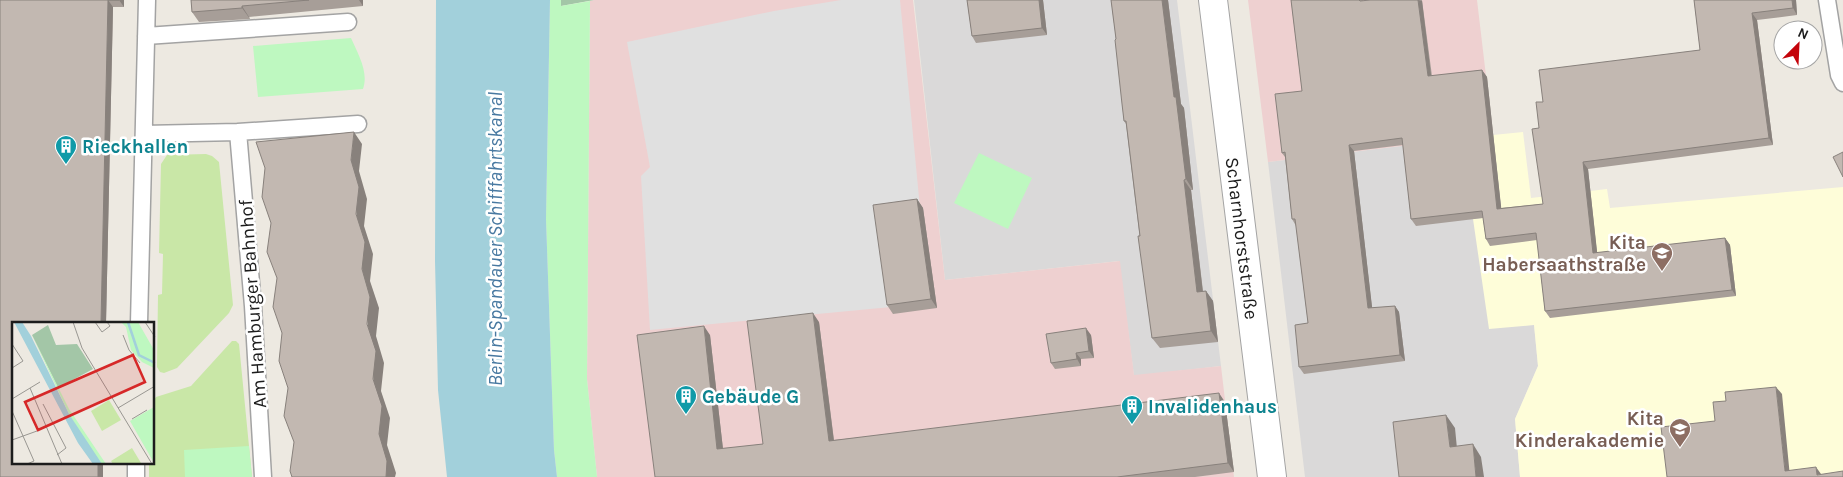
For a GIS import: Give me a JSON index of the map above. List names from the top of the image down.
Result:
{
  "streets": {
    "street": ["Scharnhorststraße"],
    "lane": ["Am Hamburger Bahnhof"]
  },
  "water": ["Berlin-Spandauer Schifffahrtskanal"],
  "places": {
    "building": ["Rieckhallen", "Gebäude G", "Invalidenhaus"],
    "school or university": ["Kita Habersaathstraße", "Kita Kinderakademie"]
  },
  "north": "top right"
}
